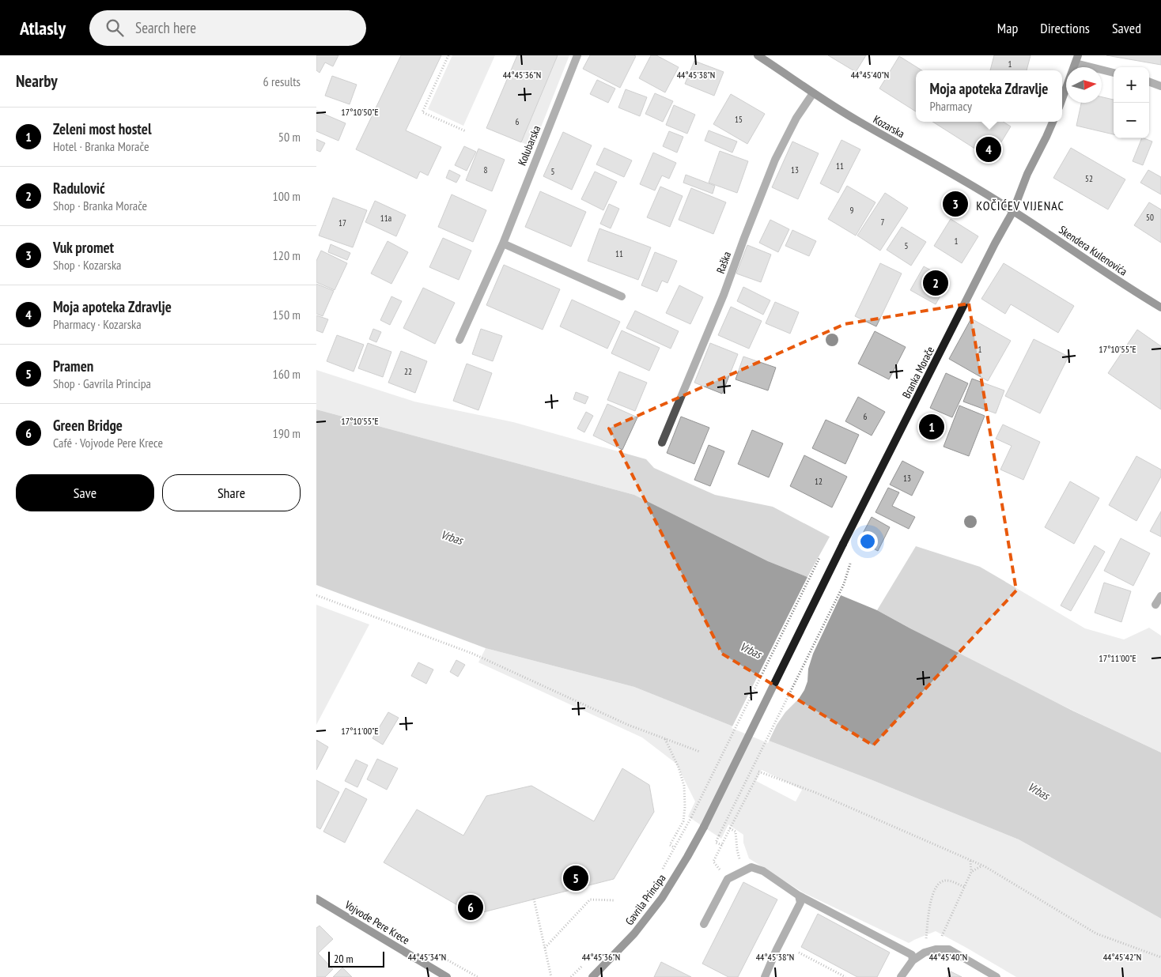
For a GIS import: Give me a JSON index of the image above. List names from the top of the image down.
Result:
{
  "streets": {
    "main road": [
      "Kozarska",
      "Skendera Kulenovića",
      "Branka Morače",
      "Gavrila Principa",
      "Vojvode Pere Krece"
    ],
    "street": ["Kolubarska", "Raška"]
  },
  "crossings": [
    ["Kozarska", "Skendera Kulenovića"],
    ["Kozarska", "Raška"],
    ["Kozarska", "Branka Morače"],
    ["Skendera Kulenovića", "Branka Morače"],
    ["Branka Morače", "Gavrila Principa"]
  ],
  "districts": ["KOČIĆEV VIJENAC"],
  "water": ["Vrbas"],
  "house_numbers": [
    "1",
    "15",
    "6",
    "11",
    "8",
    "13",
    "5",
    "52",
    "9",
    "50",
    "11a",
    "7",
    "17",
    "1",
    "5",
    "11",
    "1",
    "22",
    "6",
    "13",
    "12"
  ],
  "scale_bar": "20 m",
  "north": "right",
  "page": {
    "header": "Atlasly",
    "search": "Search here",
    "nav": ["Map", "Directions", "Saved"],
    "heading": ["Nearby", "6 results"],
    "map_buttons": ["+", "−"],
    "popup": ["Moja apoteka Zdravlje", "Pharmacy"],
    "list": [
      {
        "mark": "1",
        "name": "Zeleni most hostel",
        "note": "Hotel · Branka Morače",
        "value": "50 m"
      },
      {
        "mark": "2",
        "name": "Radulović",
        "note": "Shop · Branka Morače",
        "value": "100 m"
      },
      {
        "mark": "3",
        "name": "Vuk promet",
        "note": "Shop · Kozarska",
        "value": "120 m"
      },
      {
        "mark": "4",
        "name": "Moja apoteka Zdravlje",
        "note": "Pharmacy · Kozarska",
        "value": "150 m"
      },
      {
        "mark": "5",
        "name": "Pramen",
        "note": "Shop · Gavrila Principa",
        "value": "160 m"
      },
      {
        "mark": "6",
        "name": "Green Bridge",
        "note": "Café · Vojvode Pere Krece",
        "value": "190 m"
      }
    ],
    "pins": [
      "4",
      "3",
      "2",
      "1",
      "5",
      "6"
    ],
    "buttons": ["Save", "Share"],
    "scale": "20 m"
  },
  "coordinates": [
    "44°45'36\"N",
    "44°45'38\"N",
    "44°45'40\"N",
    "17°10'50\"E",
    "17°10'55\"E",
    "17°11'00\"E",
    "44°45'34\"N",
    "44°45'42\"N"
  ]
}
